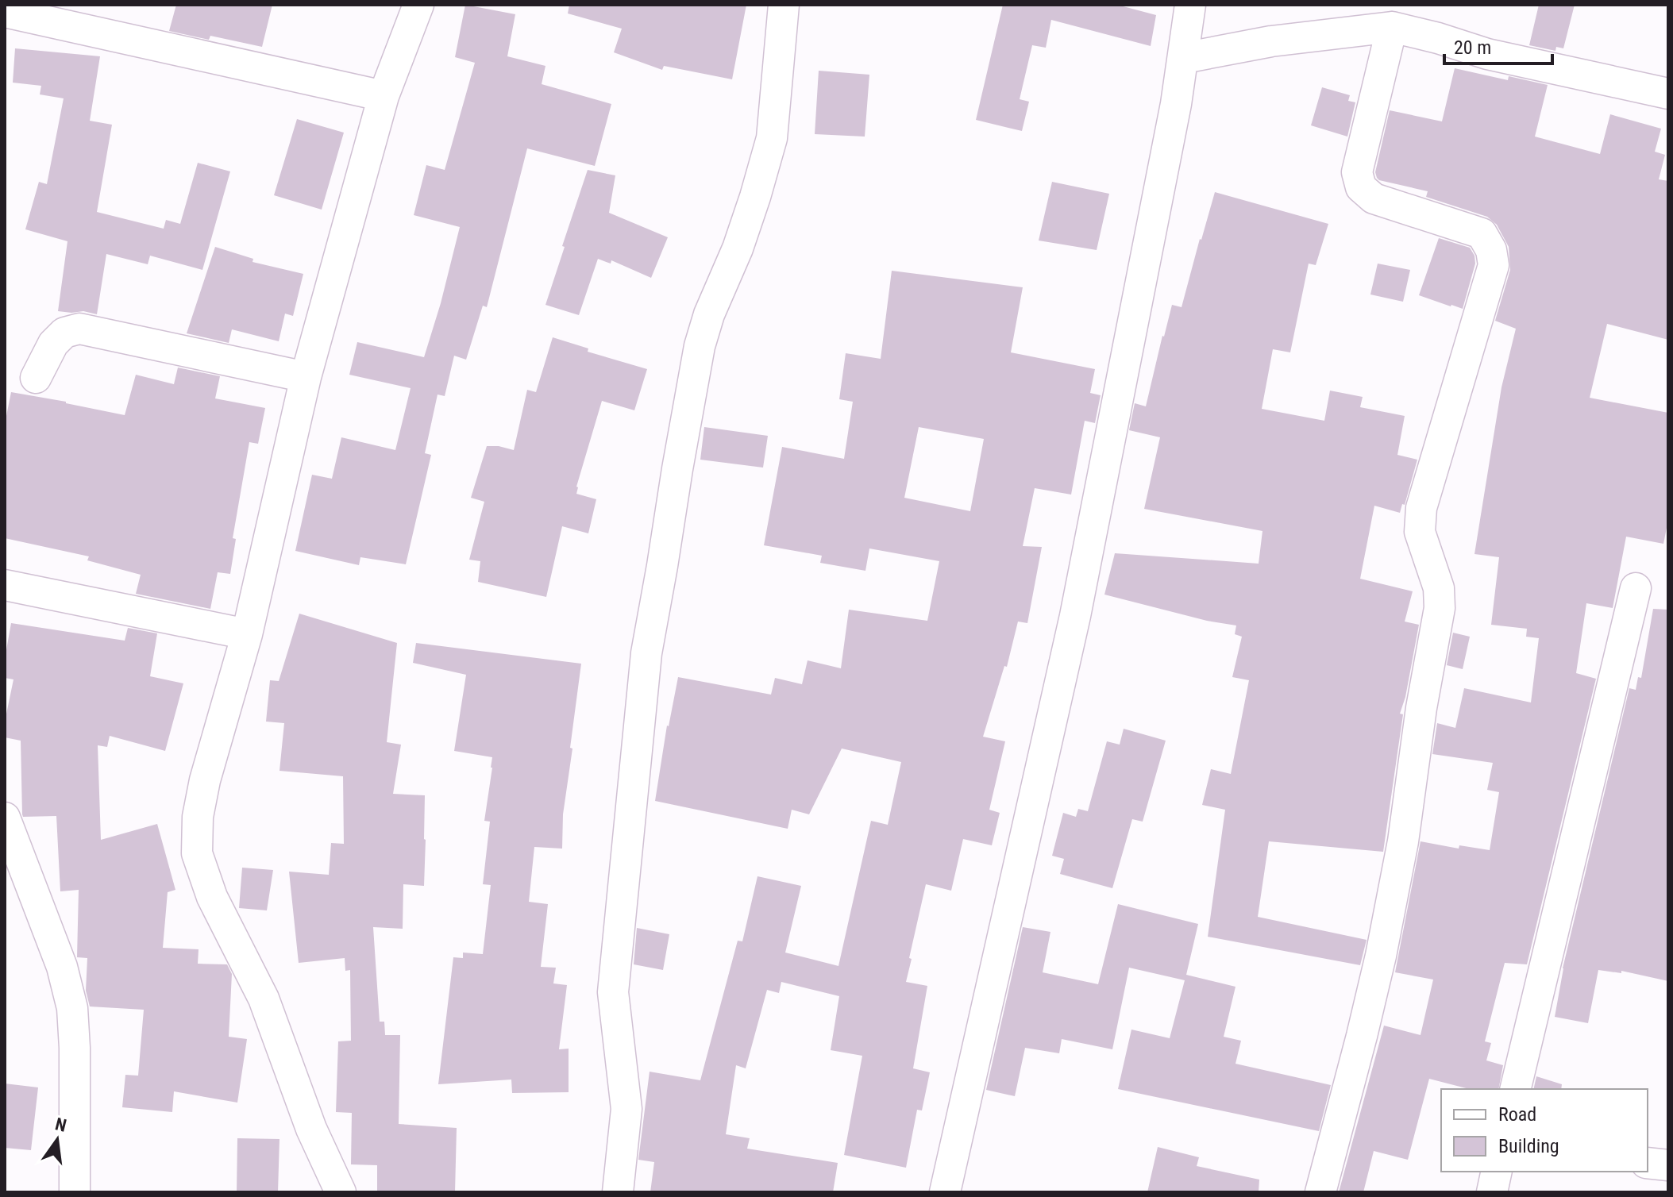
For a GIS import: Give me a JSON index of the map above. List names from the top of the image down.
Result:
{
  "legend": ["Road", "Building"],
  "scale_bar": "20 m",
  "north": "top"
}
